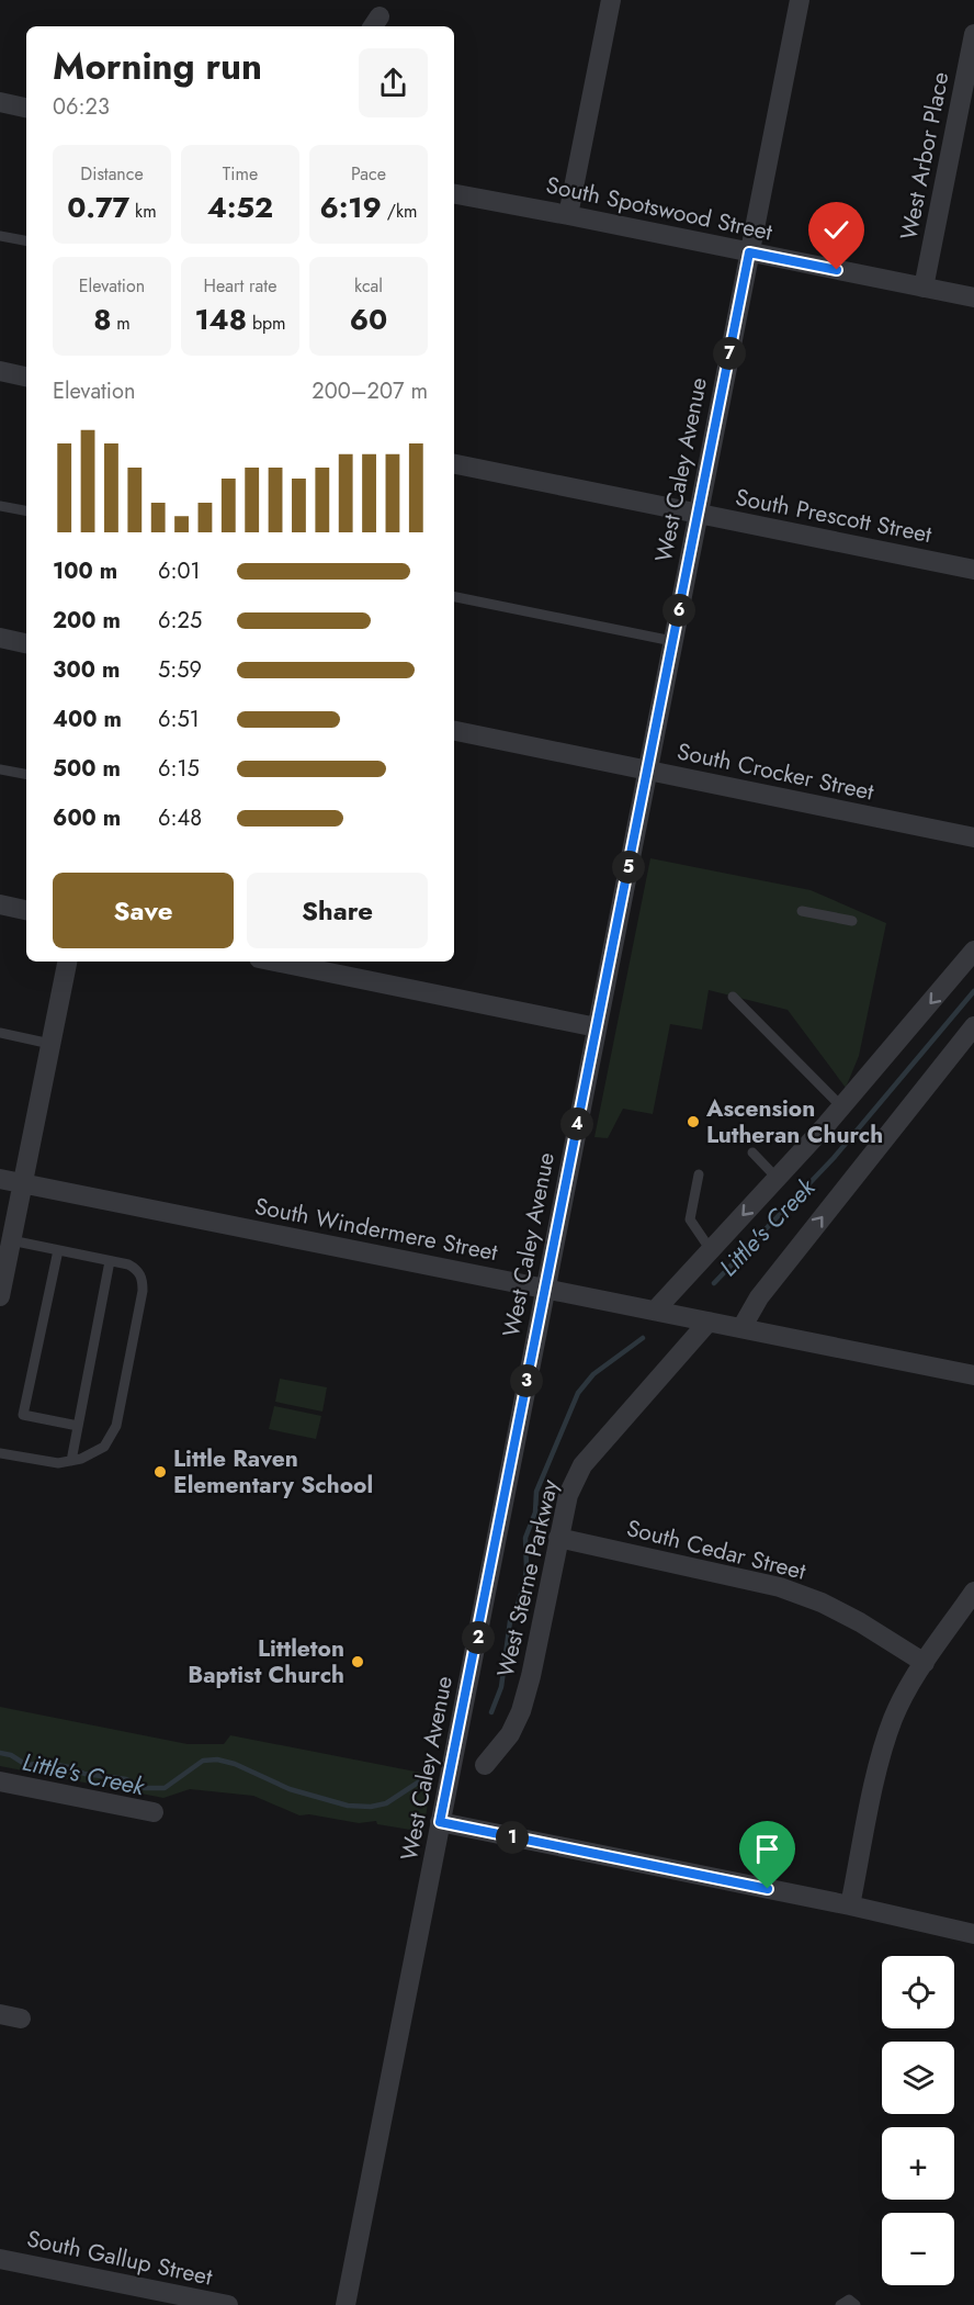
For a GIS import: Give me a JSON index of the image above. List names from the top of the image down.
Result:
{
  "streets": {
    "street": [
      "West Arbor Place",
      "South Spotswood Street",
      "West Caley Avenue",
      "South Prescott Street",
      "South Crocker Street",
      "South Windermere Street",
      "South Cedar Street",
      "West Sterne Parkway",
      "South Gallup Street"
    ]
  },
  "crossings": [
    ["West Arbor Place", "South Spotswood Street"],
    ["South Spotswood Street", "West Caley Avenue"],
    ["West Caley Avenue", "South Prescott Street"],
    ["West Caley Avenue", "South Crocker Street"],
    ["West Caley Avenue", "South Windermere Street"],
    ["South Windermere Street", "West Sterne Parkway"],
    ["South Cedar Street", "West Sterne Parkway"]
  ],
  "water": ["Little's Creek"],
  "places": ["Ascension Lutheran Church", "Little Raven Elementary School", "Littleton Baptist Church"],
  "page": {
    "heading": ["Morning run", "06:23"],
    "stats": [
      ["Distance", "0.77 km"],
      ["Time", "4:52"],
      ["Pace", "6:19 /km"],
      ["Elevation", "8 m"],
      ["Heart rate", "148 bpm"],
      ["kcal", "60"]
    ],
    "pins": [
      "7",
      "6",
      "5",
      "4",
      "3",
      "2",
      "1"
    ],
    "chart": ["Elevation", "200–207 m"],
    "list": [
      {
        "name": "100 m",
        "note": "6:01"
      },
      {
        "name": "200 m",
        "note": "6:25"
      },
      {
        "name": "300 m",
        "note": "5:59"
      },
      {
        "name": "400 m",
        "note": "6:51"
      },
      {
        "name": "500 m",
        "note": "6:15"
      },
      {
        "name": "600 m",
        "note": "6:48"
      }
    ],
    "buttons": ["Save", "Share"],
    "map_buttons": ["+", "−"]
  }
}
